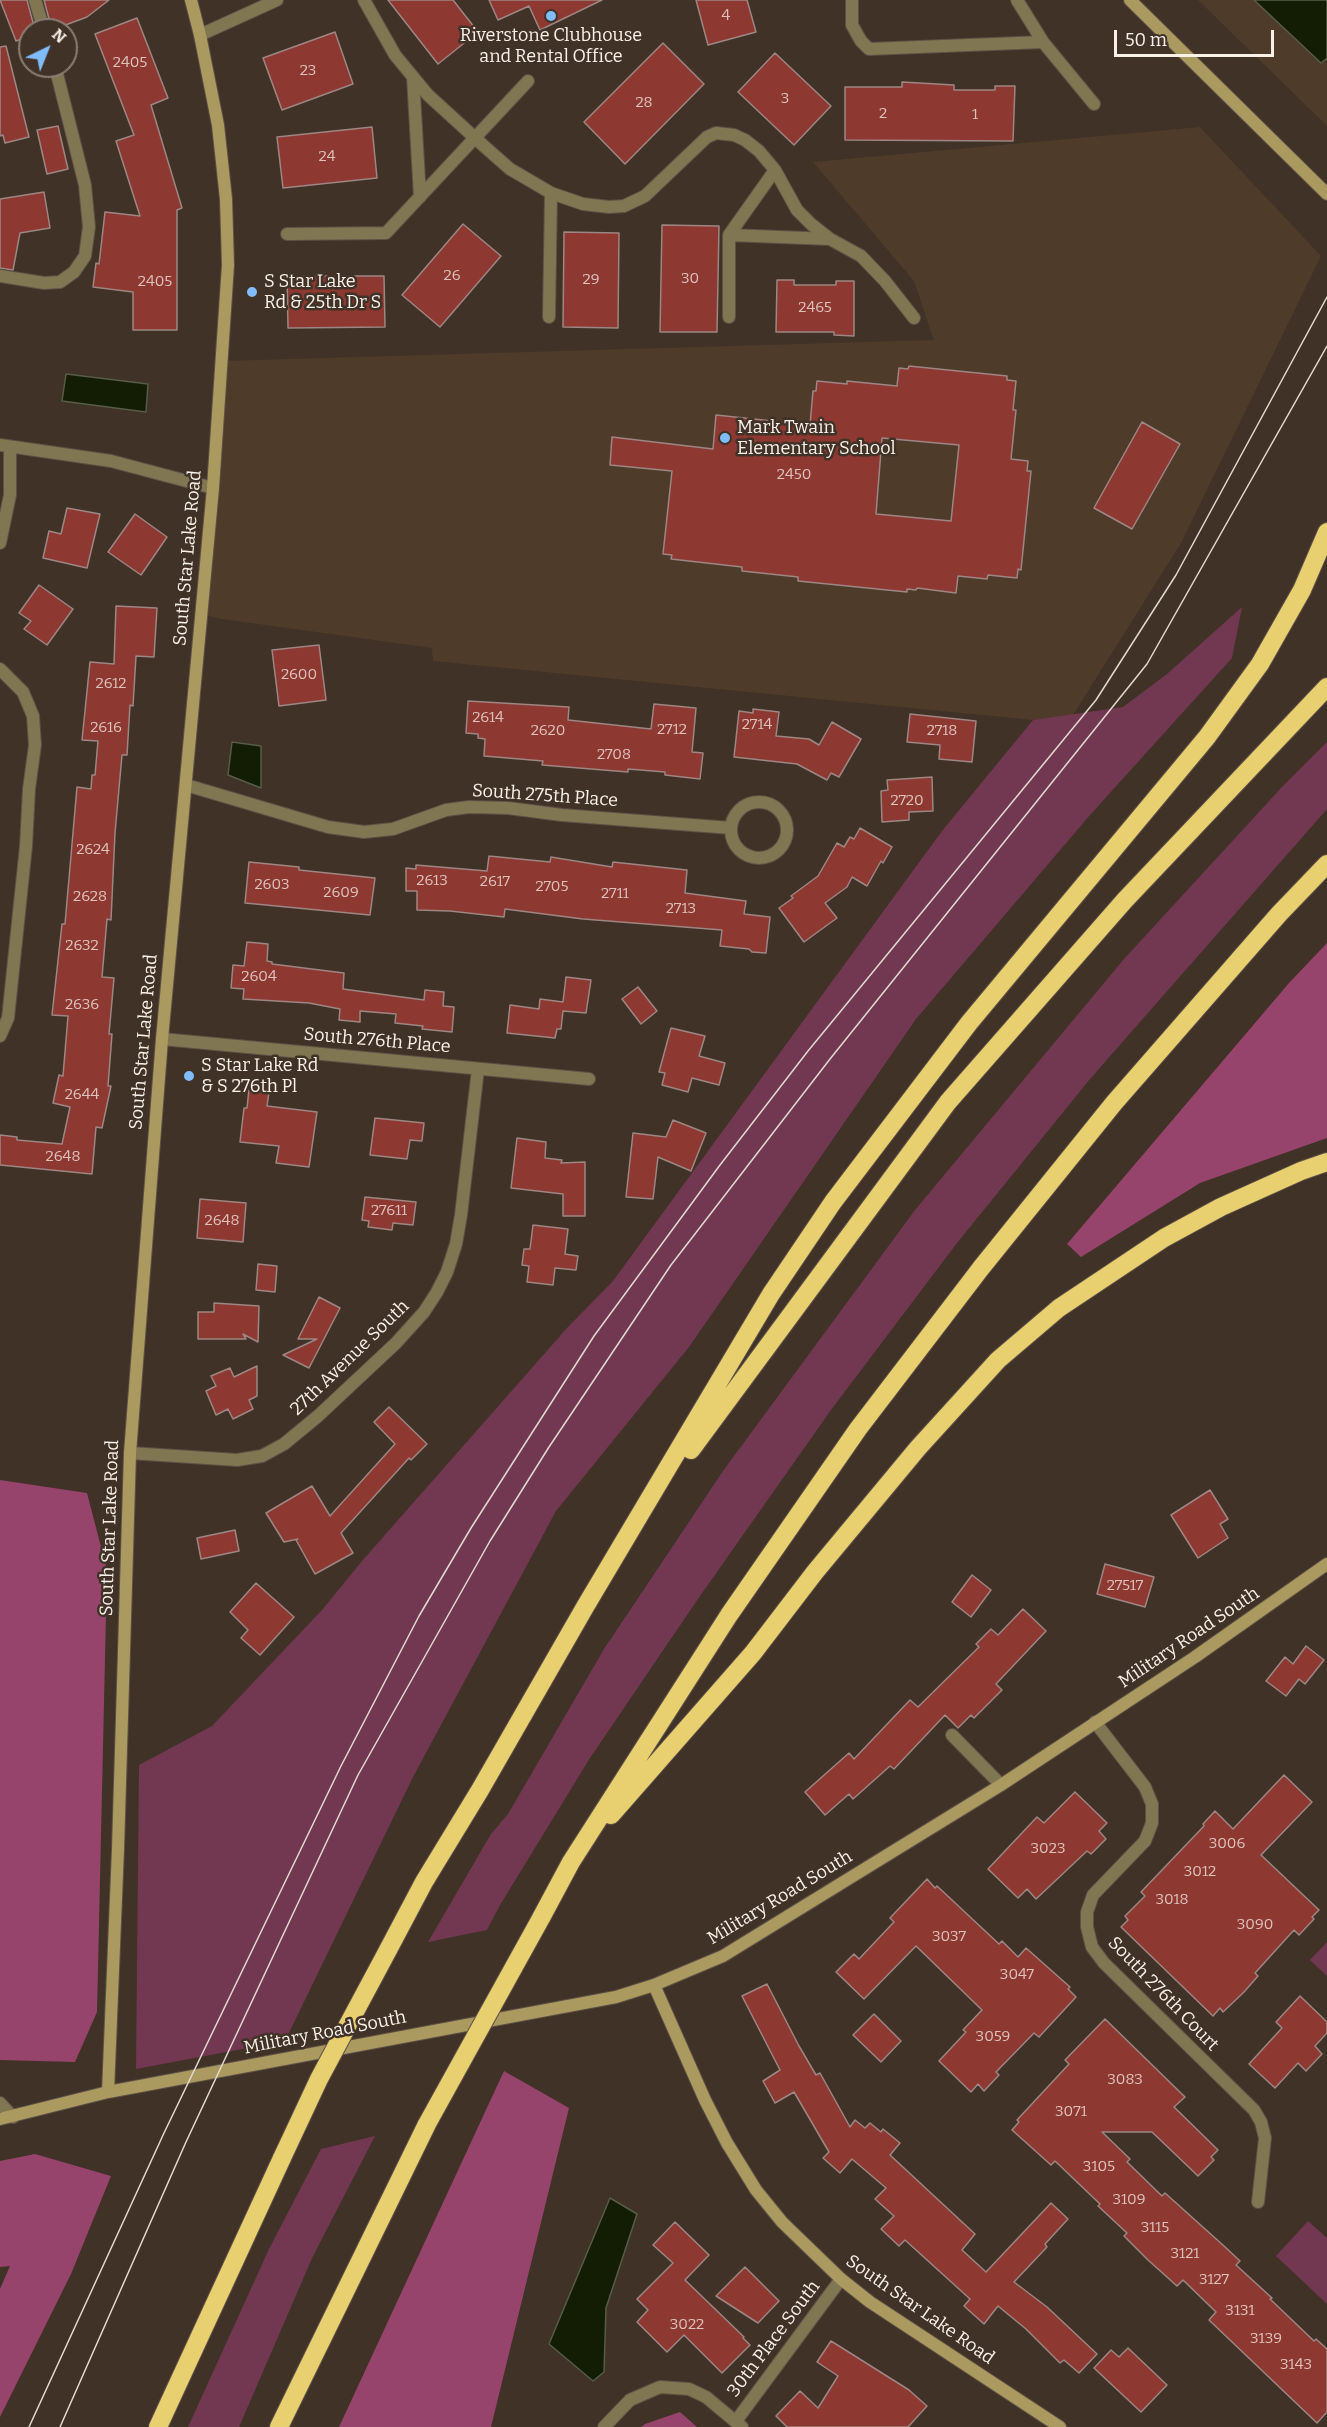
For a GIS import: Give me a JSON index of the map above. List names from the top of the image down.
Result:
{
  "streets": {
    "street": [
      "South Star Lake Road",
      "South 275th Place",
      "South 276th Place",
      "27th Avenue South",
      "Military Road South",
      "South 276th Court",
      "30th Place South"
    ]
  },
  "crossings": [
    ["South Star Lake Road", "South 275th Place"],
    ["South Star Lake Road", "South 276th Place"],
    ["South Star Lake Road", "27th Avenue South"],
    ["South Star Lake Road", "Military Road South"],
    ["South Star Lake Road", "30th Place South"],
    ["South 276th Place", "27th Avenue South"],
    ["Military Road South", "South 276th Court"]
  ],
  "places": [
    "Riverstone Clubhouse and Rental Office",
    "S Star Lake Rd & 25th Dr S",
    "Mark Twain Elementary School",
    "S Star Lake Rd & S 276th Pl"
  ],
  "house_numbers": [
    "4",
    "2405",
    "23",
    "3",
    "28",
    "2",
    "1",
    "24",
    "26",
    "30",
    "29",
    "2405",
    "2465",
    "2450",
    "2600",
    "2612",
    "2614",
    "2714",
    "2616",
    "2712",
    "2620",
    "2718",
    "2708",
    "2720",
    "2624",
    "2613",
    "2617",
    "2603",
    "2705",
    "2609",
    "2711",
    "2628",
    "2713",
    "2632",
    "2604",
    "2636",
    "2644",
    "2648",
    "27611",
    "2648",
    "27517",
    "3006",
    "3023",
    "3012",
    "3018",
    "3090",
    "3037",
    "3047",
    "3059",
    "3083",
    "3071",
    "3105",
    "3109",
    "3115",
    "3121",
    "3127",
    "3131",
    "3022",
    "3139",
    "3143"
  ],
  "scale_bar": "50 m",
  "north": "top right"
}
